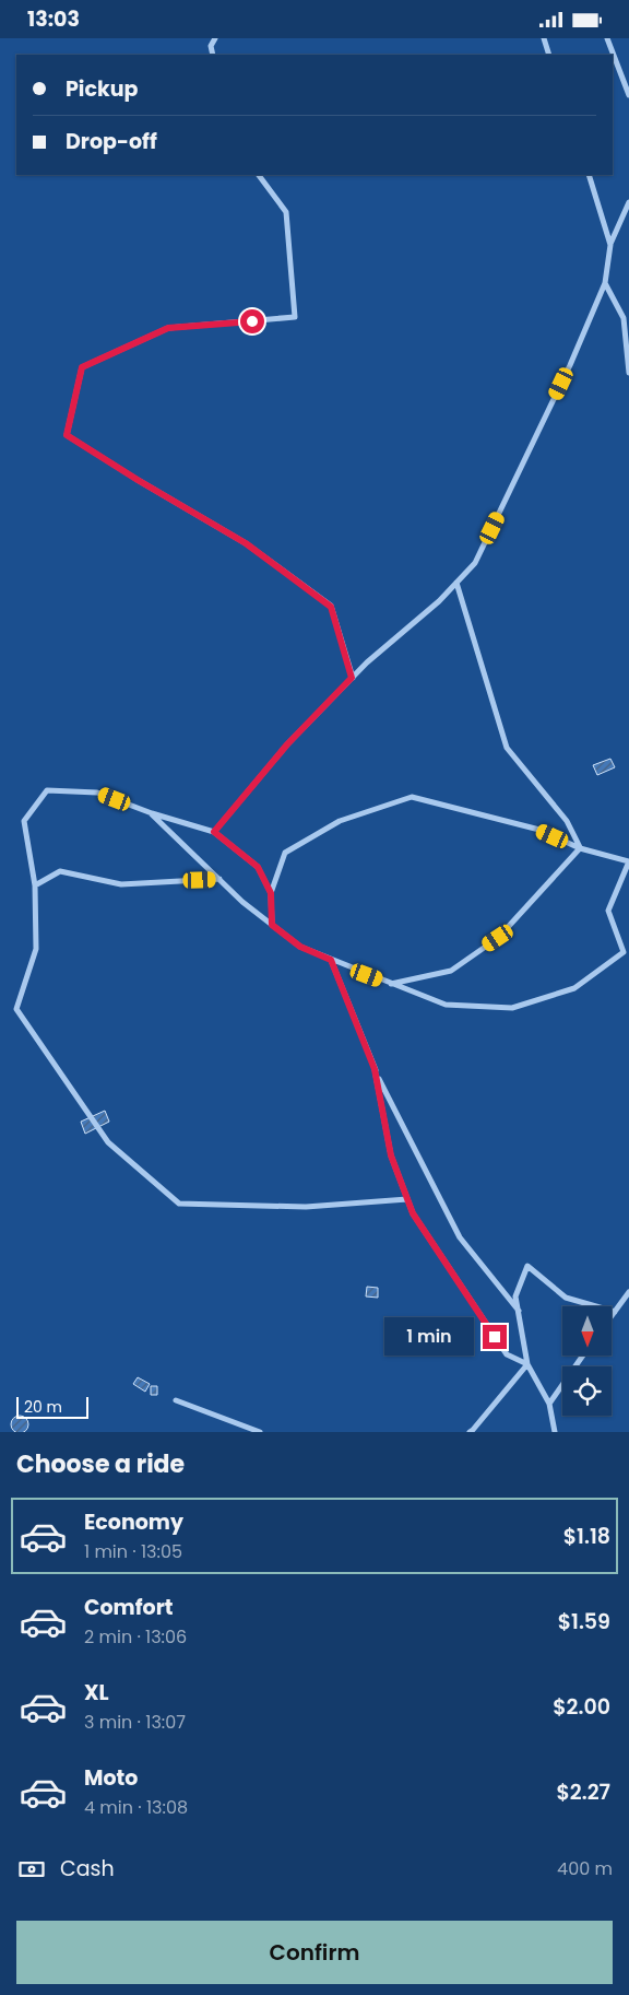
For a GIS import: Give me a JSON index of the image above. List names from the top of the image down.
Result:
{
  "scale_bar": "20 m",
  "north": "bottom",
  "page": {
    "status": "13:03",
    "banner": ["Pickup", "Drop-off"],
    "bubble": "1 min",
    "scale": "20 m",
    "heading": "Choose a ride",
    "list": [
      {
        "name": "Economy",
        "note": "1 min · 13:05",
        "value": "$1.18"
      },
      {
        "name": "Comfort",
        "note": "2 min · 13:06",
        "value": "$1.59"
      },
      {
        "name": "XL",
        "note": "3 min · 13:07",
        "value": "$2.00"
      },
      {
        "name": "Moto",
        "note": "4 min · 13:08",
        "value": "$2.27"
      }
    ],
    "pay": ["Cash", "400 m"],
    "buttons": "Confirm"
  }
}
